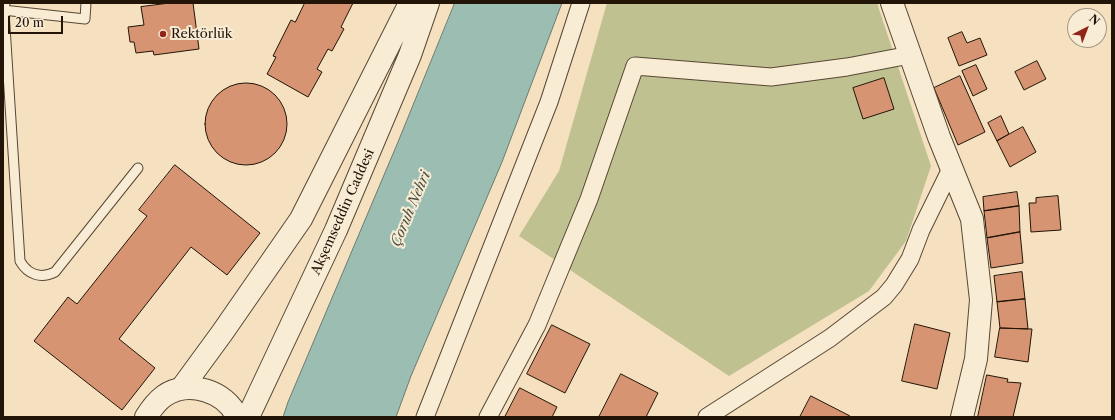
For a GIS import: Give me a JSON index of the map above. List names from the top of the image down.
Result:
{
  "streets": {
    "street": ["Akşemseddin Caddesi"]
  },
  "water": ["Çoruh Nehri"],
  "places": ["Rektörlük"],
  "scale_bar": "20 m",
  "north": "top right"
}
